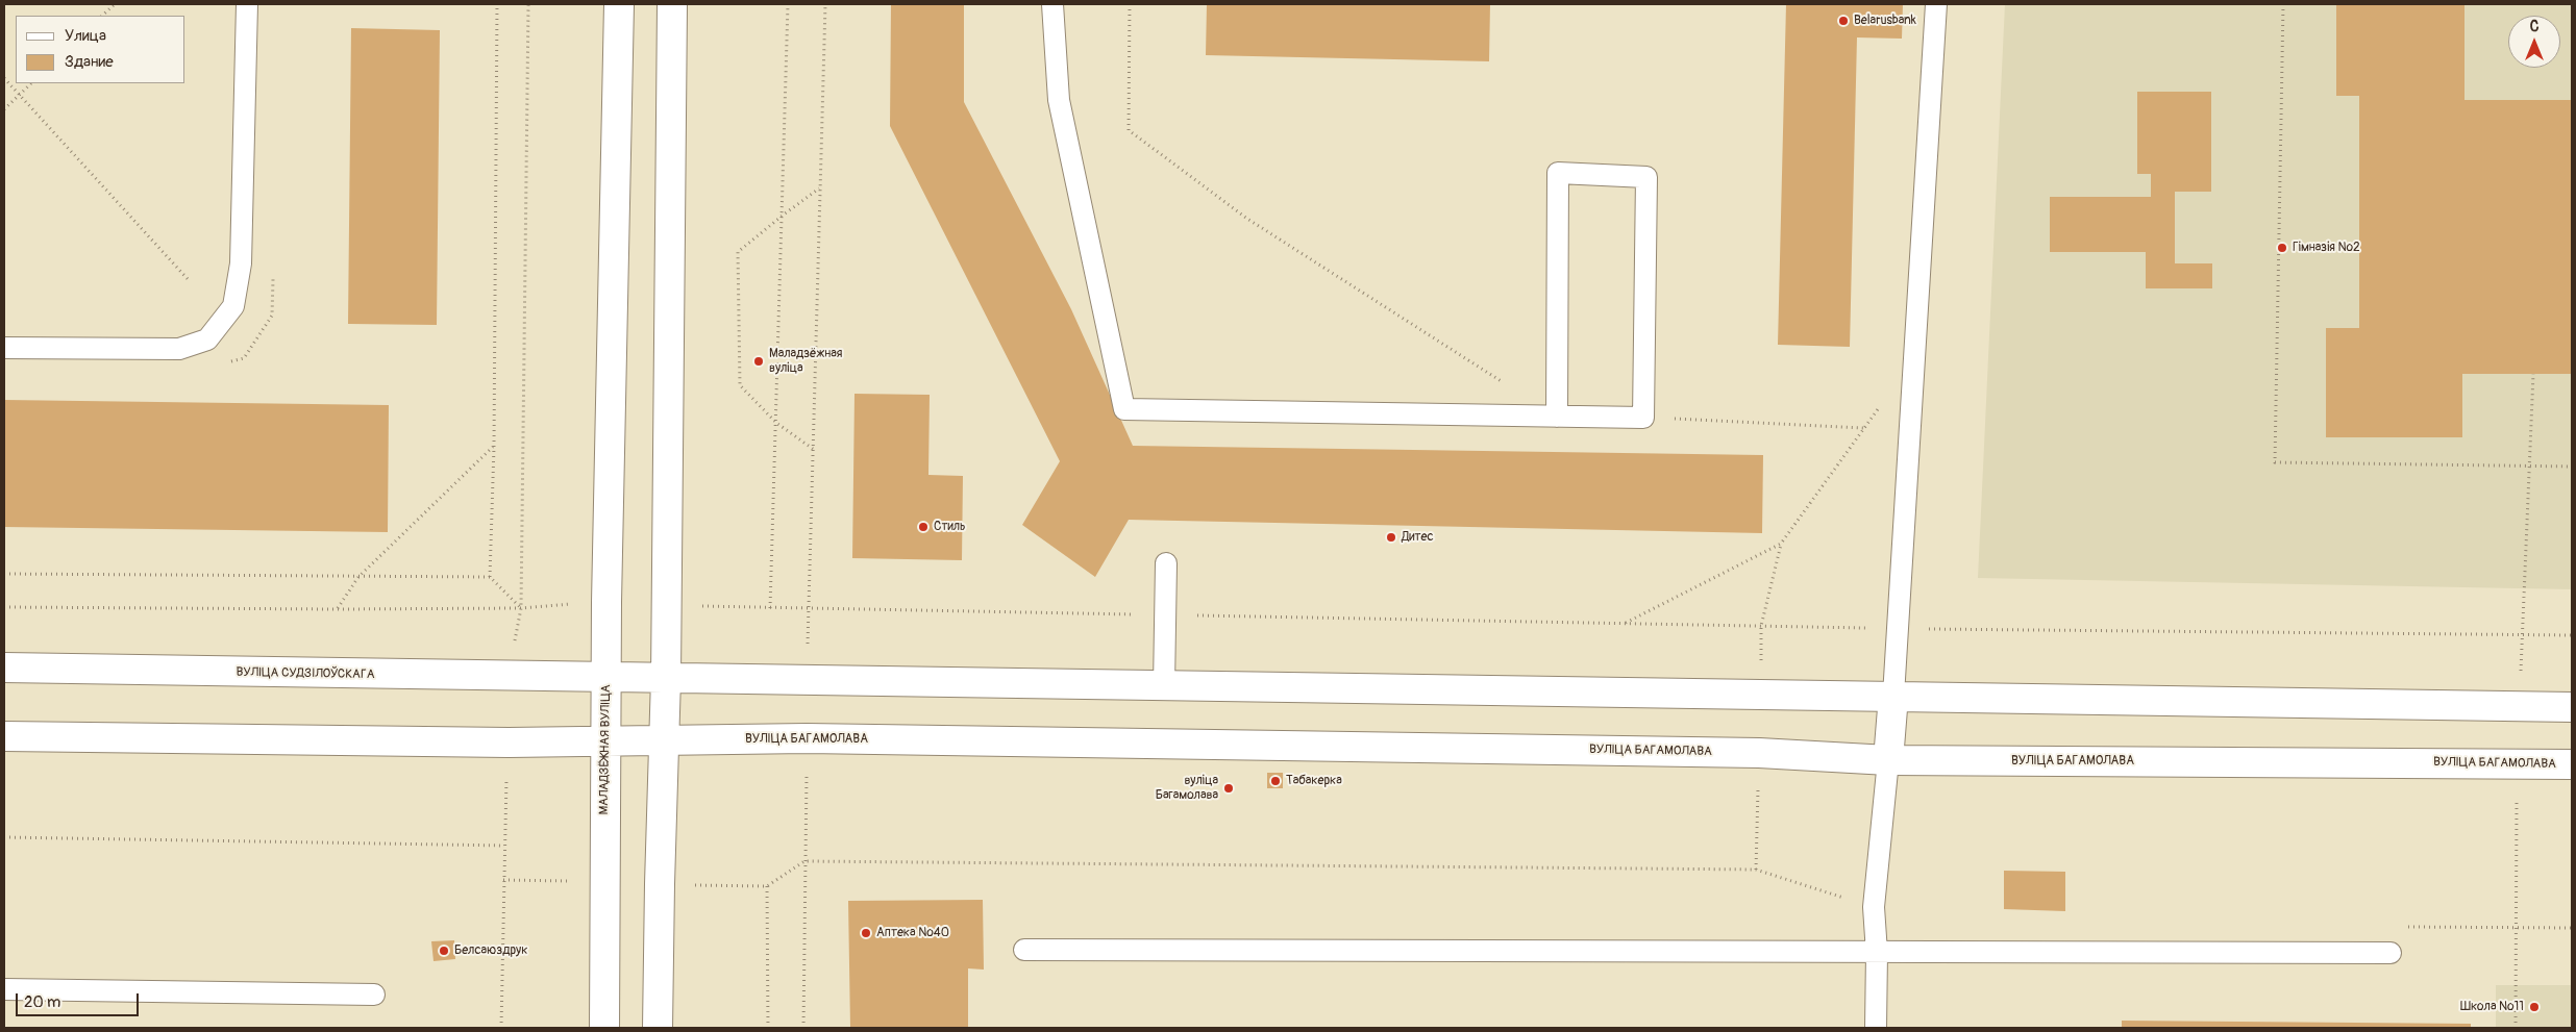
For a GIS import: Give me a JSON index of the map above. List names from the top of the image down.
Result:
{
  "streets": {
    "main road": ["ВУЛІЦА СУДЗІЛОЎСКАГА", "ВУЛІЦА БАГАМОЛАВА", "МАЛАДЗЁЖНАЯ ВУЛІЦА"]
  },
  "crossings": [
    ["ВУЛІЦА СУДЗІЛОЎСКАГА", "МАЛАДЗЁЖНАЯ ВУЛІЦА"],
    ["ВУЛІЦА БАГАМОЛАВА", "МАЛАДЗЁЖНАЯ ВУЛІЦА"]
  ],
  "places": [
    "Belarusbank",
    "Гімназія №2",
    "Маладзёжная вуліца",
    "Стиль",
    "Дитес",
    "Табакерка",
    "вуліца Багамолава",
    "Аптека №40",
    "Белсаюздрук",
    "Школа №11"
  ],
  "legend": ["Улица", "Здание"],
  "scale_bar": "20 m",
  "north": "top"
}
